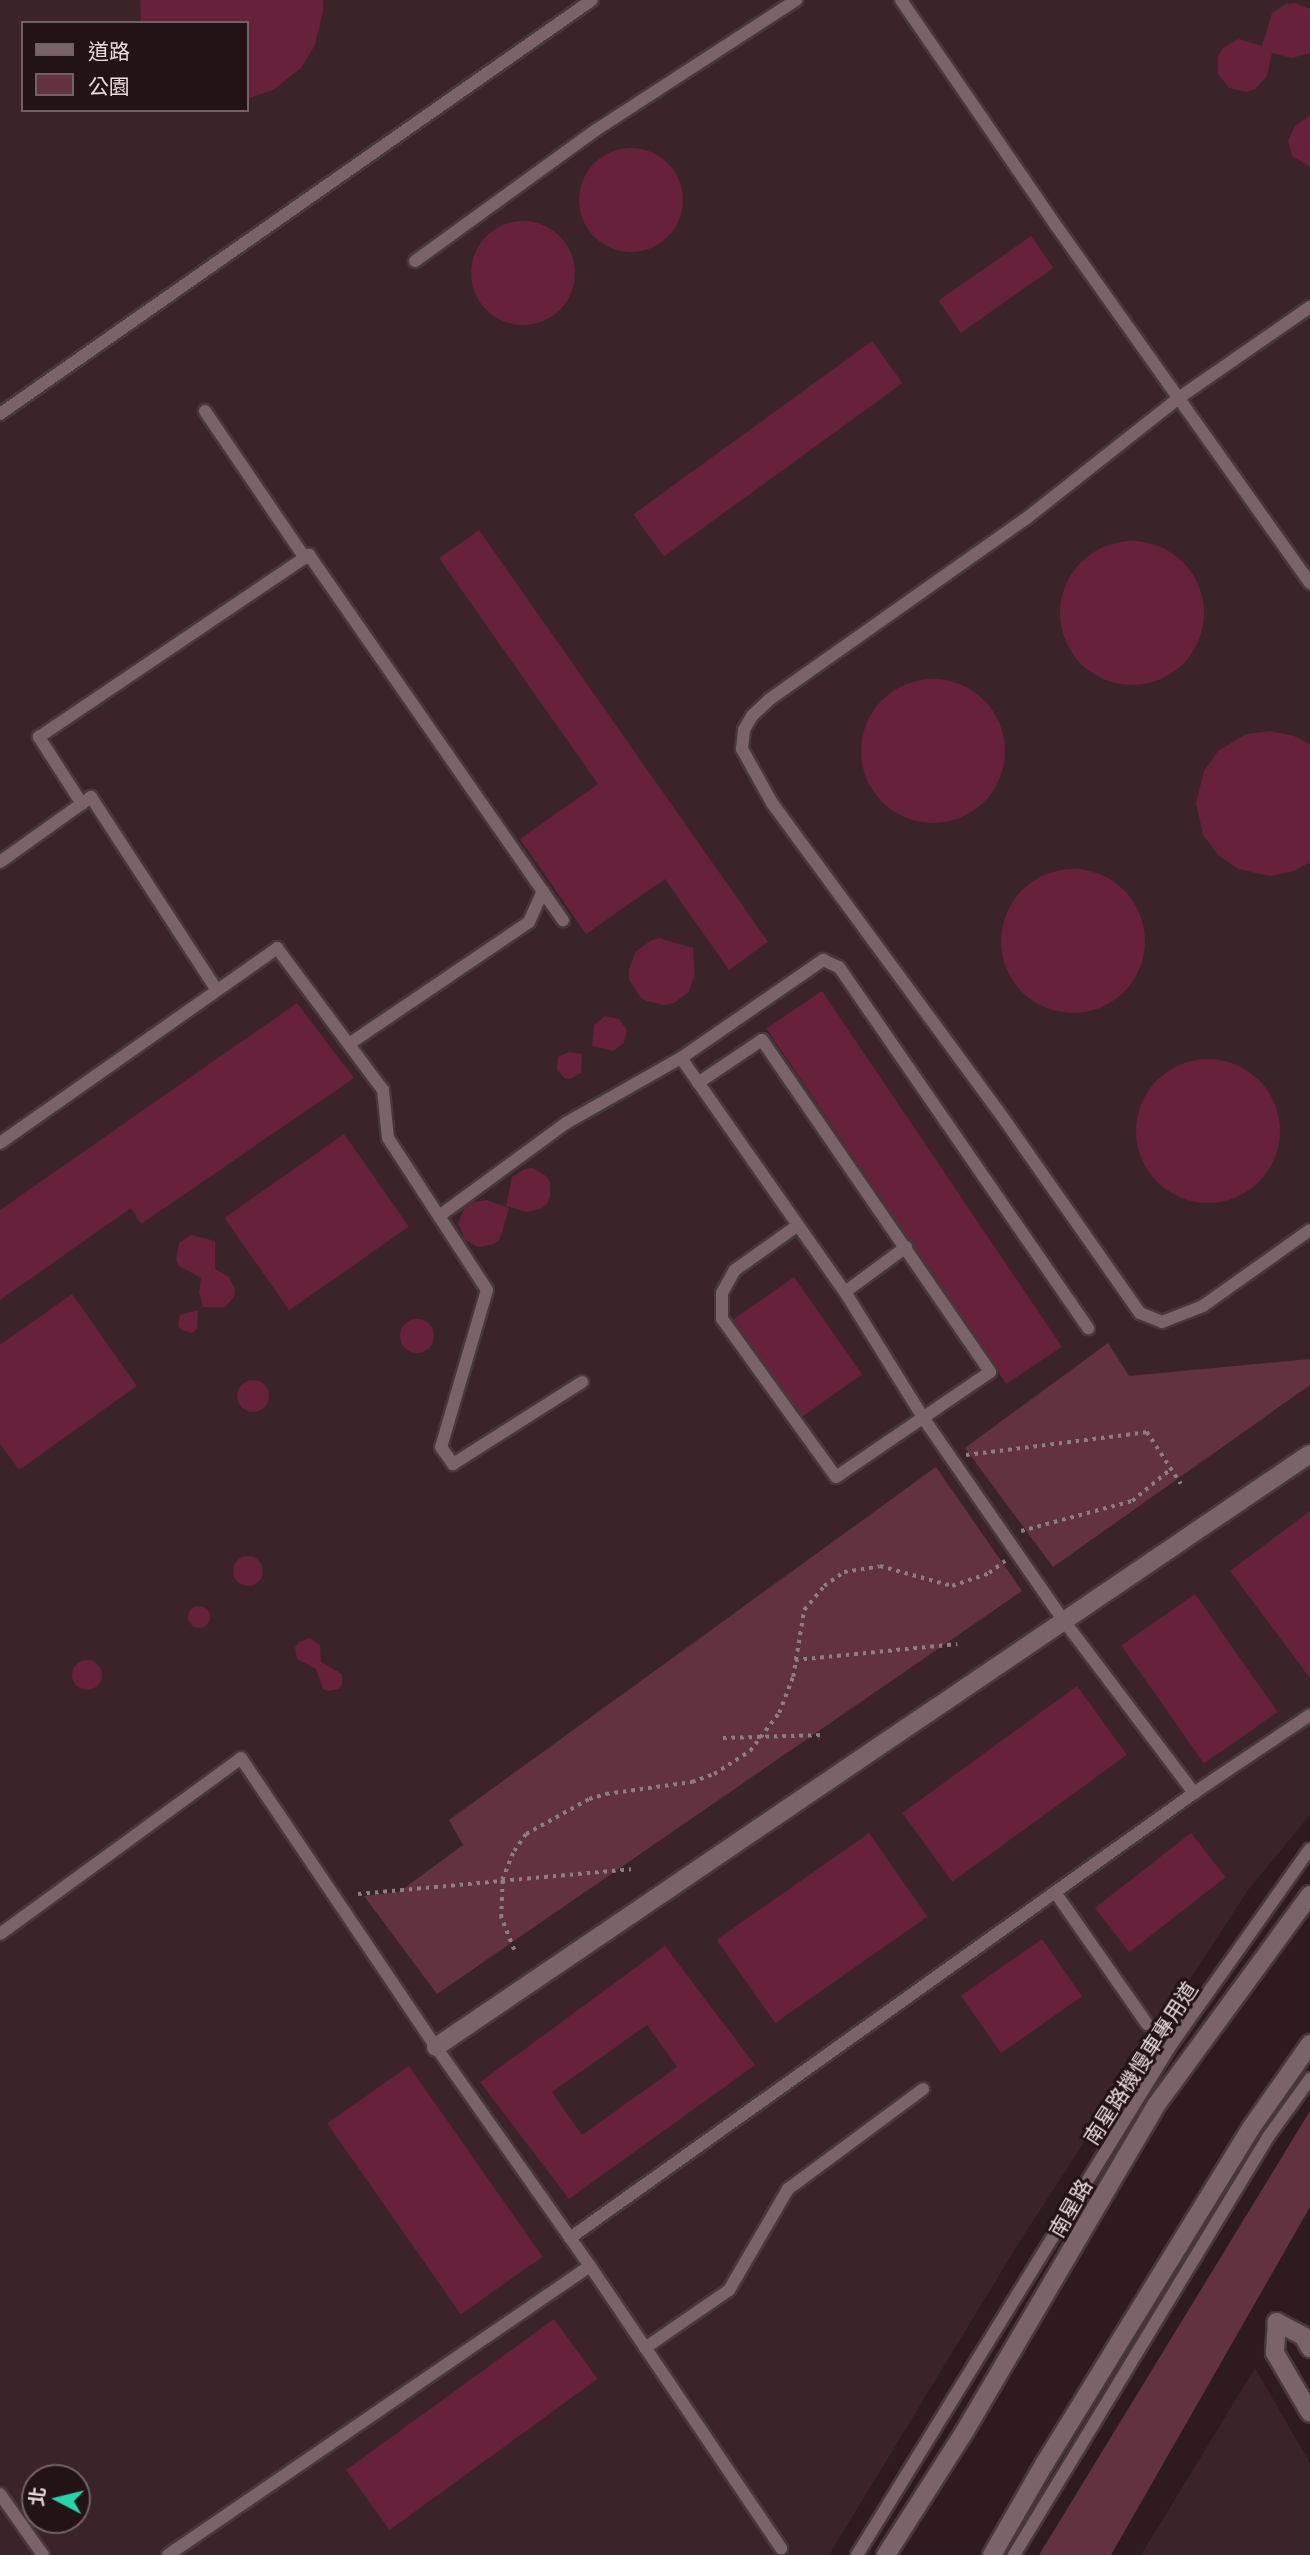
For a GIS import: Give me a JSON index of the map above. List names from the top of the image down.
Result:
{
  "streets": {
    "street": ["南星路"],
    "lane": ["南星路機慢車專用道"]
  },
  "legend": ["道路", "公園"],
  "north": "left"
}
